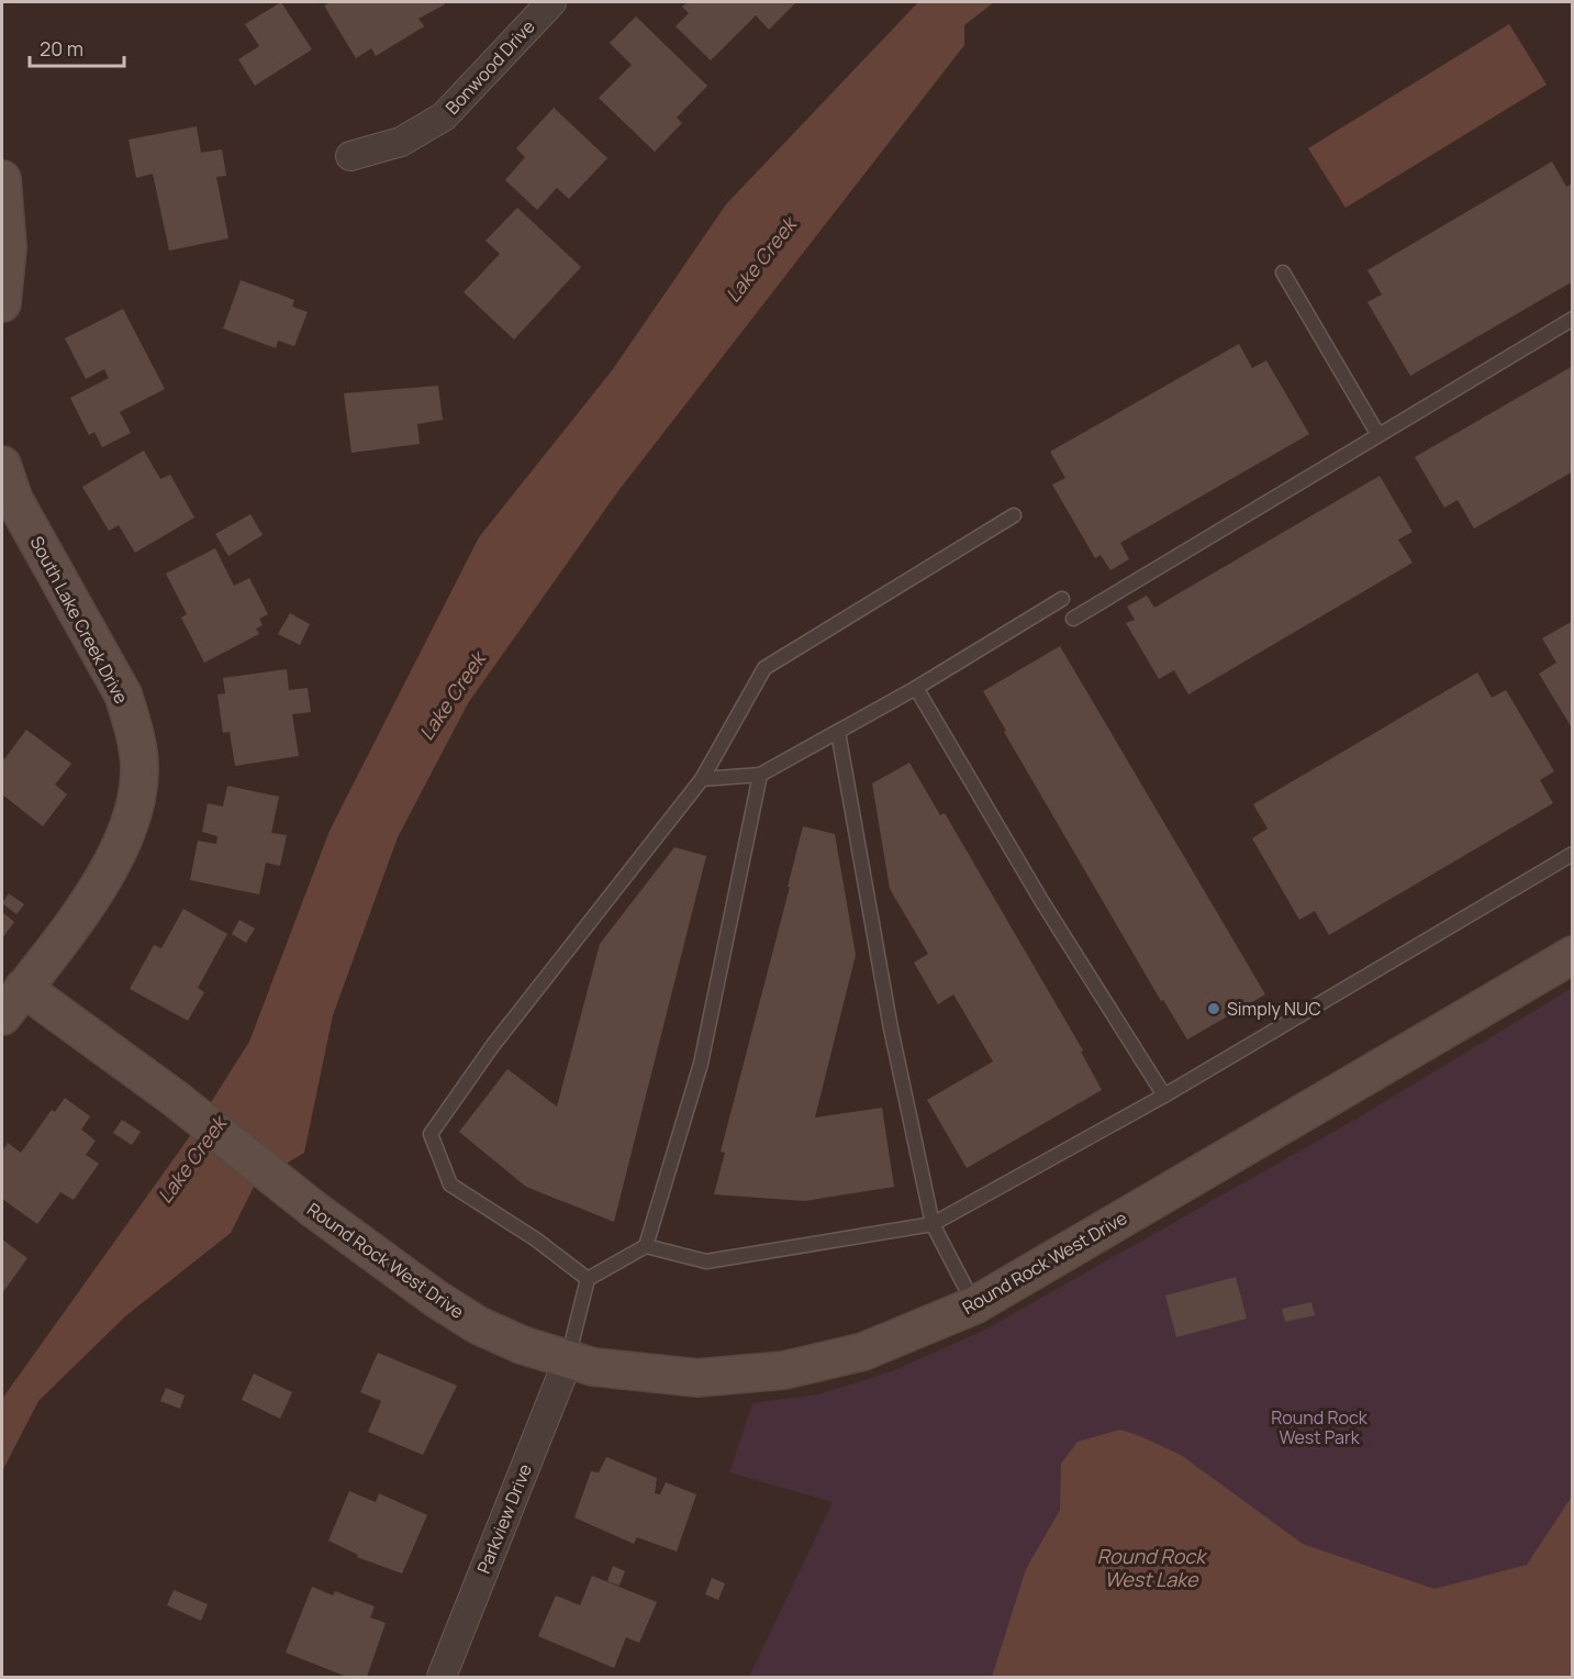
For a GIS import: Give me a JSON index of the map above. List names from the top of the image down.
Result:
{
  "streets": {
    "street": [
      "Bonwood Drive",
      "South Lake Creek Drive",
      "Round Rock West Drive",
      "Parkview Drive"
    ]
  },
  "crossings": [
    ["South Lake Creek Drive", "Round Rock West Drive"],
    ["Round Rock West Drive", "Parkview Drive"]
  ],
  "water": ["Lake Creek", "Round Rock West Lake"],
  "parks": ["Round Rock West Park"],
  "places": ["Simply NUC"],
  "scale_bar": "20 m"
}
